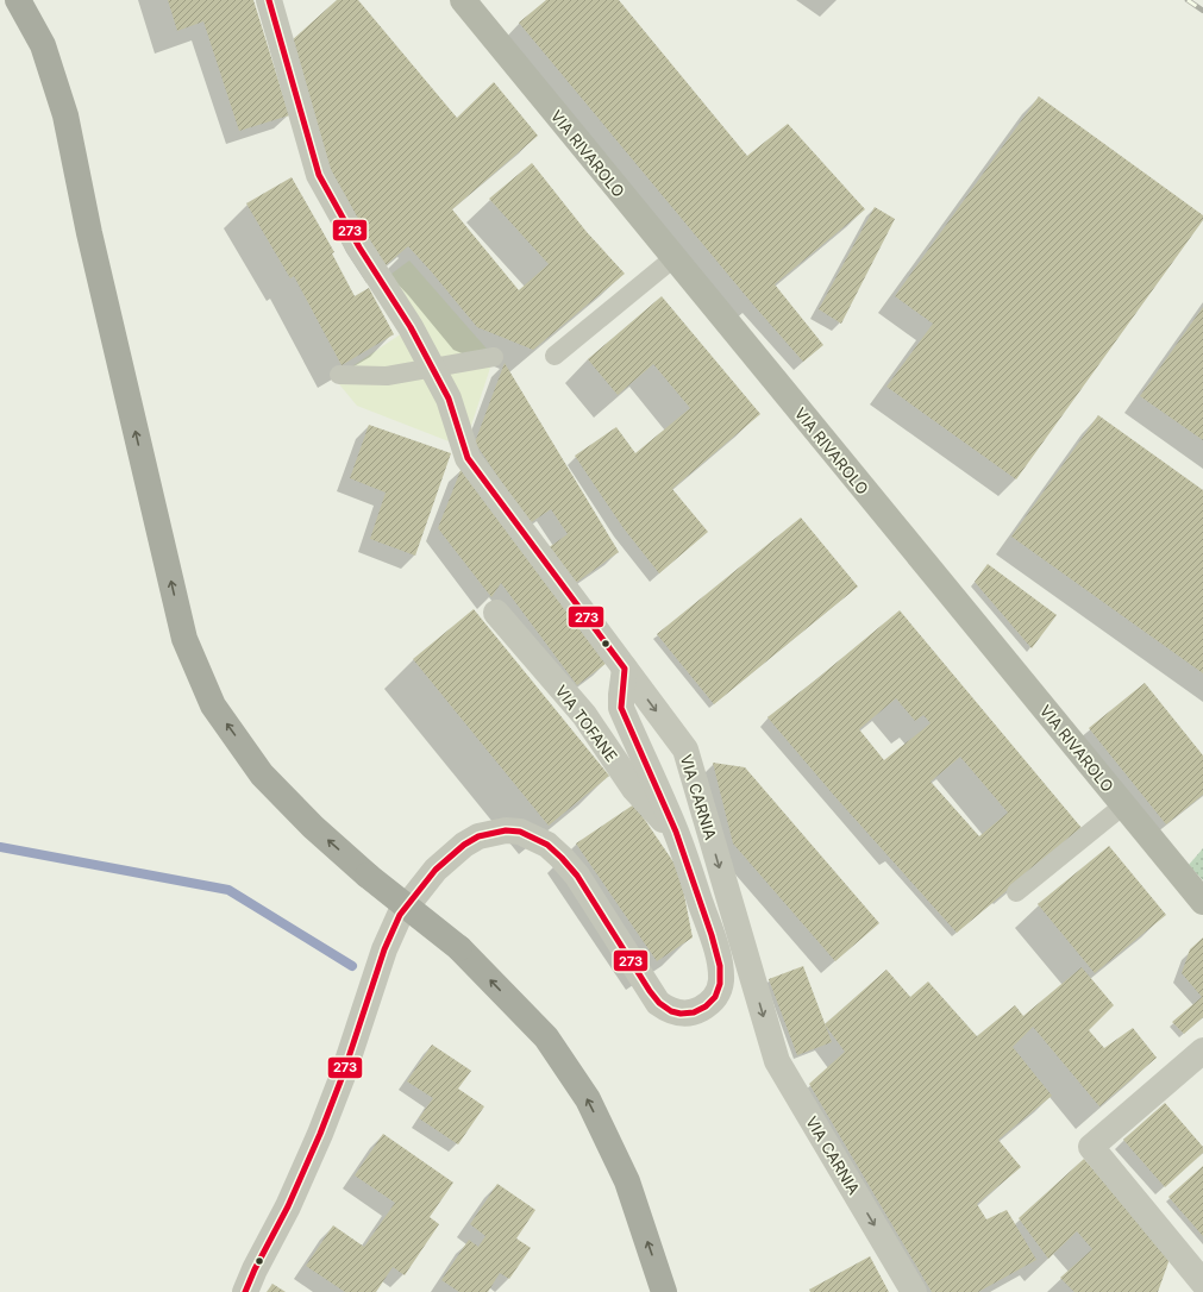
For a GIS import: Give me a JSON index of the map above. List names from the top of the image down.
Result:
{
  "streets": {
    "main road": ["VIA RIVAROLO"],
    "street": ["VIA TOFANE", "VIA CARNIA"]
  },
  "crossings": [
    ["VIA TOFANE", "VIA CARNIA"]
  ],
  "one_way": ["VIA CARNIA"],
  "lines": ["transit line 273"]
}
